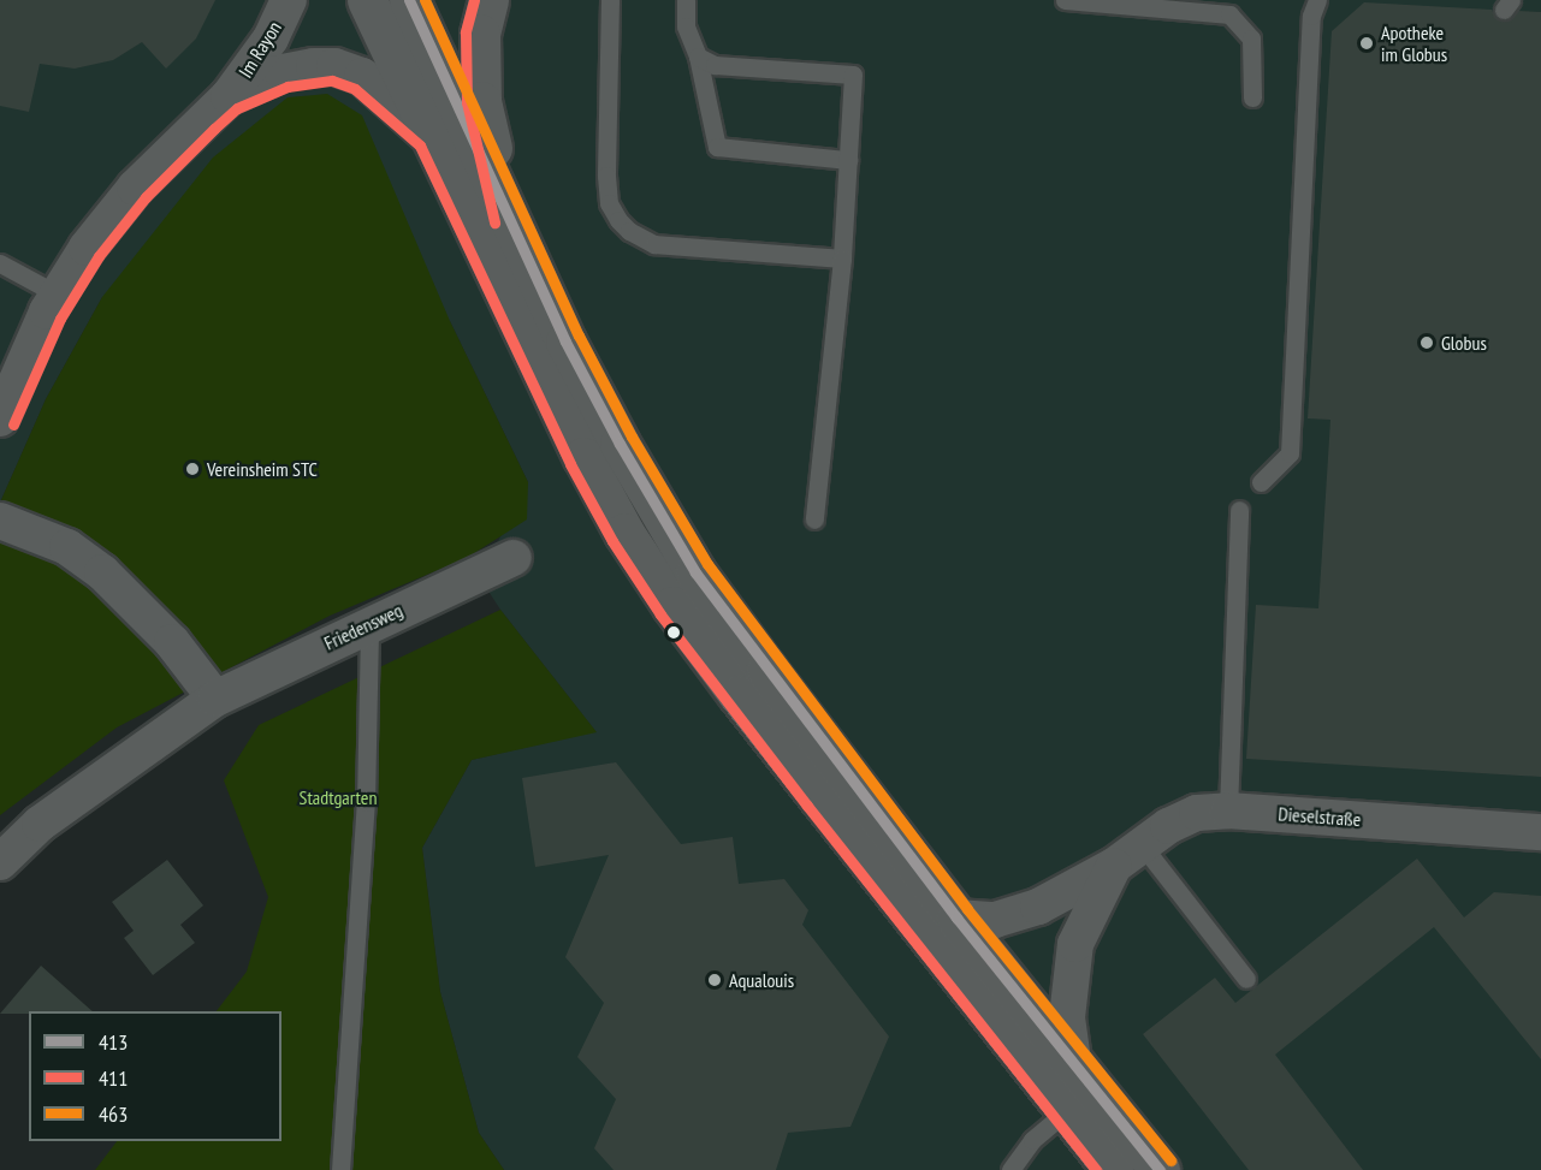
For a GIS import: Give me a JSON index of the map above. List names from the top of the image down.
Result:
{
  "streets": {
    "street": ["Im Rayon", "Friedensweg", "Dieselstraße"]
  },
  "parks": ["Stadtgarten"],
  "places": [
    "Apotheke im Globus",
    "Globus",
    "Vereinsheim STC",
    "Aqualouis"
  ],
  "lines": ["transit line 413", "transit line 411", "transit line 463"],
  "legend": ["413", "411", "463"]
}
